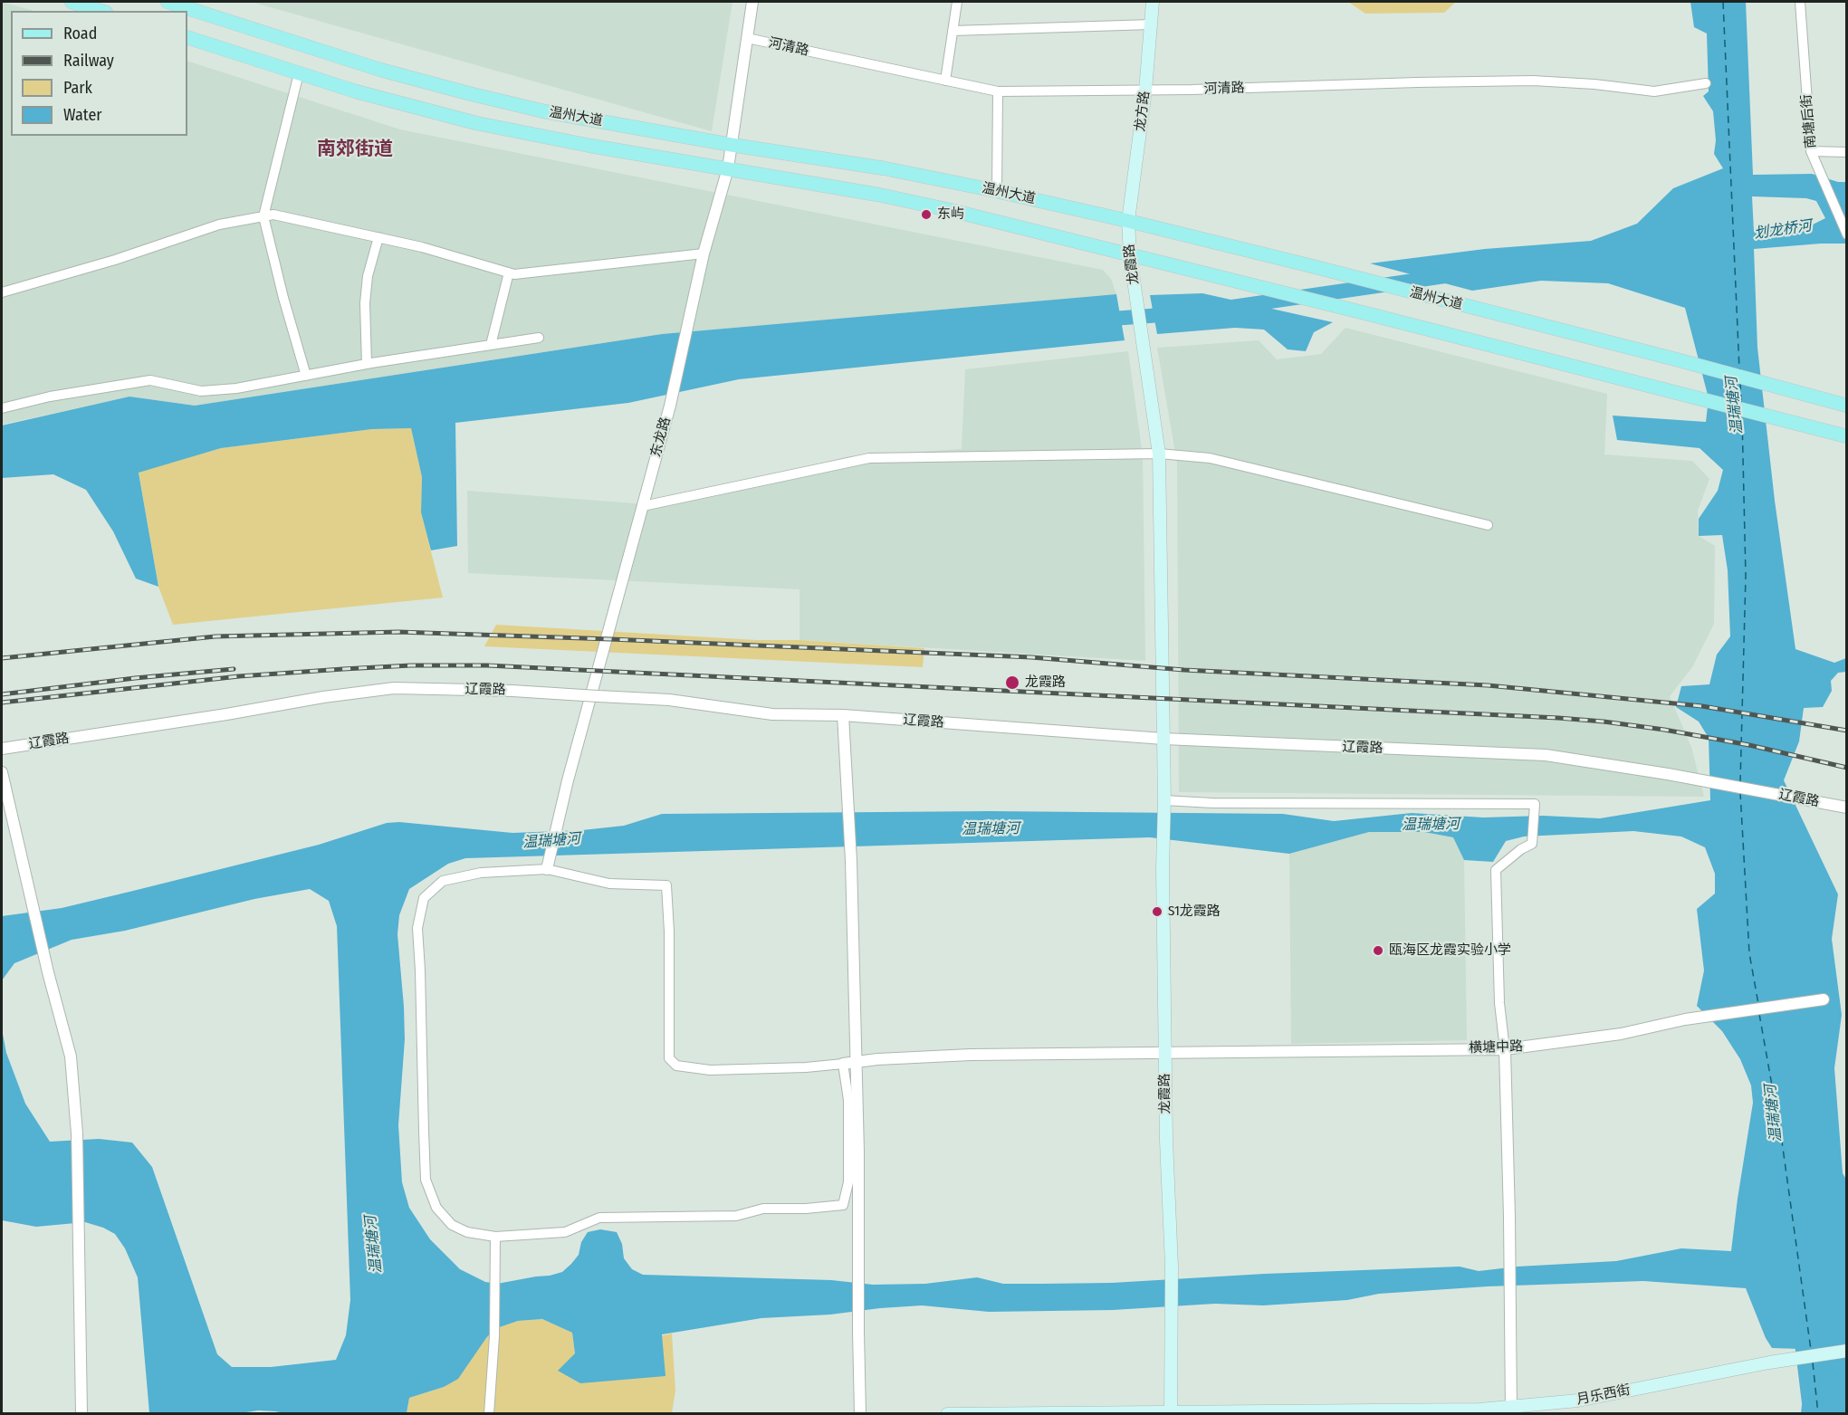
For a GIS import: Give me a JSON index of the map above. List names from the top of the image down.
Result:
{
  "streets": {
    "main road": [
      "龙方路",
      "温州大道",
      "龙霞路",
      "月乐西街"
    ],
    "street": [
      "河清路",
      "南塘后街",
      "东龙路",
      "辽霞路",
      "横塘中路"
    ]
  },
  "crossings": [
    ["河清路", "龙方路"],
    ["河清路", "东龙路"],
    ["龙方路", "温州大道"],
    ["龙方路", "龙霞路"],
    ["温州大道", "龙霞路"],
    ["温州大道", "东龙路"],
    ["龙霞路", "辽霞路"],
    ["龙霞路", "横塘中路"],
    ["龙霞路", "月乐西街"]
  ],
  "districts": ["南郊街道"],
  "water": ["划龙桥河", "温瑞塘河"],
  "places": [
    "东屿",
    "龙霞路",
    "S1龙霞路",
    "瓯海区龙霞实验小学"
  ],
  "legend": [
    "Road",
    "Railway",
    "Park",
    "Water"
  ]
}
